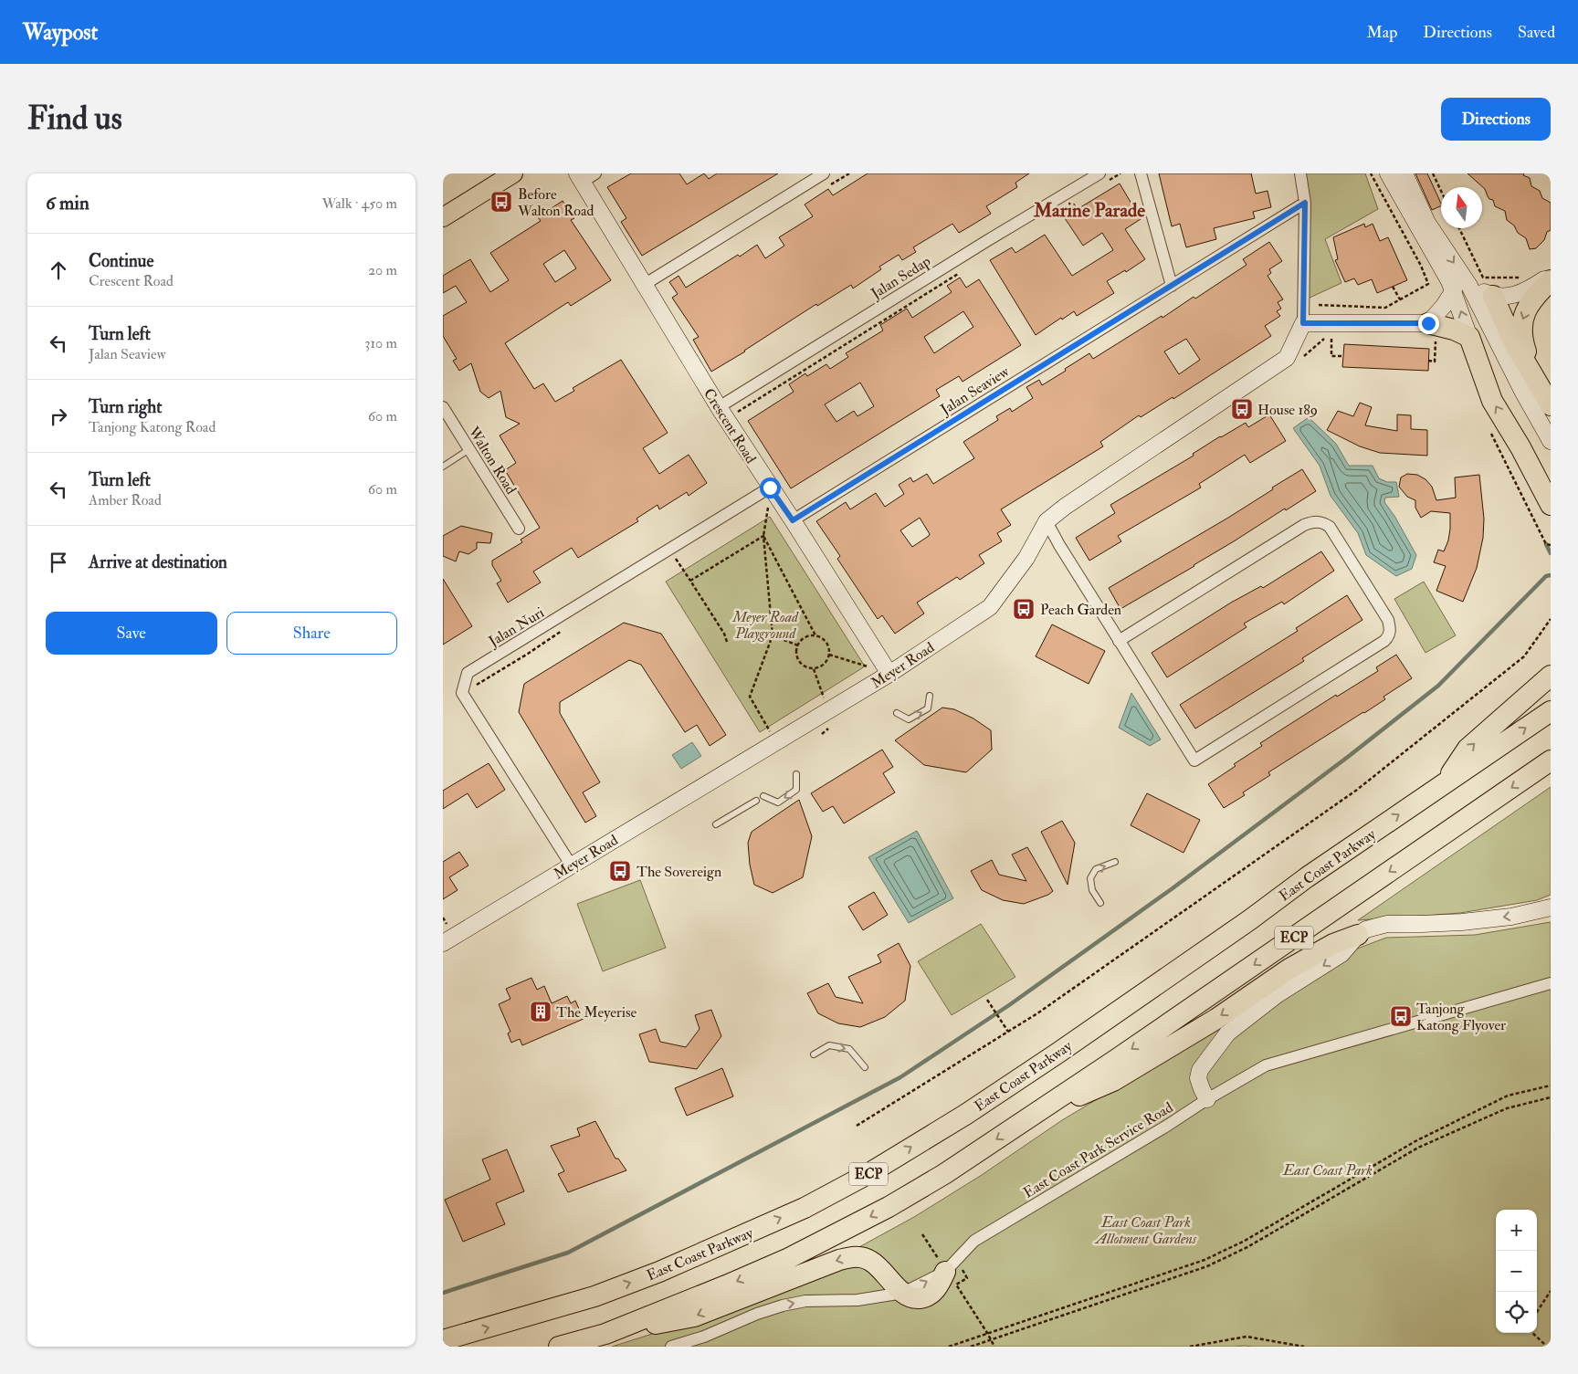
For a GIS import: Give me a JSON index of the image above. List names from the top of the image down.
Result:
{
  "streets": {
    "highway": ["East Coast Parkway", "ECP"],
    "street": [
      "Jalan Sedap",
      "Jalan Seaview",
      "Crescent Road",
      "Walton Road",
      "Jalan Nuri",
      "Meyer Road",
      "East Coast Park Service Road"
    ]
  },
  "crossings": [
    ["Jalan Sedap", "Crescent Road"],
    ["Jalan Seaview", "Crescent Road"],
    ["Crescent Road", "Jalan Nuri"],
    ["Crescent Road", "Meyer Road"],
    ["Jalan Nuri", "Meyer Road"]
  ],
  "districts": ["Marine Parade"],
  "parks": ["Meyer Road Playground", "East Coast Park", "East Coast Park Allotment Gardens"],
  "places": {
    "bus stop": [
      "Before Walton Road",
      "House 189",
      "Peach Garden",
      "The Sovereign",
      "Tanjong Katong Flyover"
    ],
    "building": ["The Meyerise"]
  },
  "north": "top",
  "page": {
    "header": "Waypost",
    "nav": ["Map", "Directions", "Saved"],
    "buttons": [
      "Directions",
      ["Save", "Share"]
    ],
    "title": "Find us",
    "heading": ["6 min", "Walk · 450 m"],
    "list": [
      ["Continue", "Crescent Road", "20 m"],
      ["Turn left", "Jalan Seaview", "310 m"],
      ["Turn right", "Tanjong Katong Road", "60 m"],
      ["Turn left", "Amber Road", "60 m"],
      "Arrive at destination"
    ],
    "map_buttons": ["+", "−"]
  }
}
